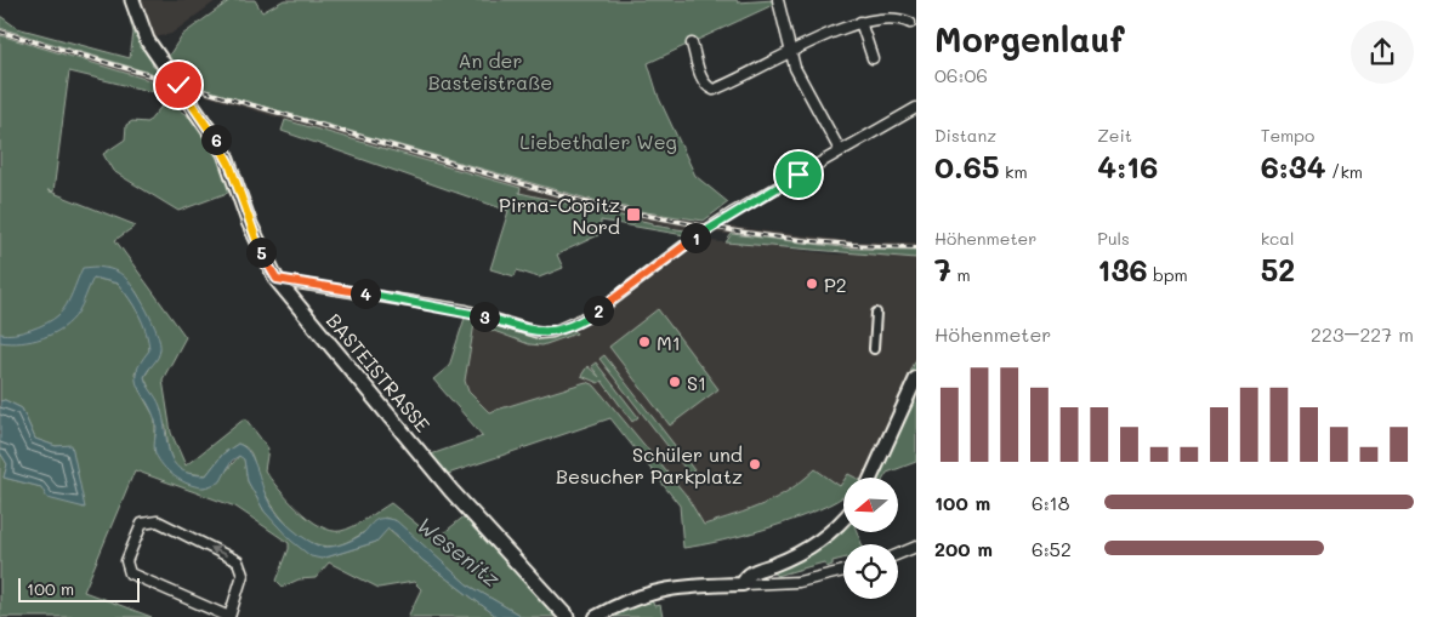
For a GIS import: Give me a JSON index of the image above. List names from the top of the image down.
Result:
{
  "streets": {
    "main road": ["BASTEISTRASSE"]
  },
  "water": ["Wesenitz"],
  "parks": ["An der Basteistraße", "Liebethaler Weg"],
  "places": {
    "transit": ["Pirna-Copitz Nord"],
    "other": [
      "P2",
      "M1",
      "S1",
      "Schüler und Besucher Parkplatz"
    ]
  },
  "scale_bar": "100 m",
  "north": "left",
  "page": {
    "heading": ["Morgenlauf", "06:06"],
    "stats": [
      ["Distanz", "0.65 km"],
      ["Zeit", "4:16"],
      ["Tempo", "6:34 /km"],
      ["Höhenmeter", "7 m"],
      ["Puls", "136 bpm"],
      ["kcal", "52"]
    ],
    "pins": [
      "6",
      "1",
      "5",
      "4",
      "2",
      "3"
    ],
    "chart": ["Höhenmeter", "223–227 m"],
    "list": [
      {
        "name": "100 m",
        "note": "6:18"
      },
      {
        "name": "200 m",
        "note": "6:52"
      }
    ],
    "scale": "100 m"
  }
}
